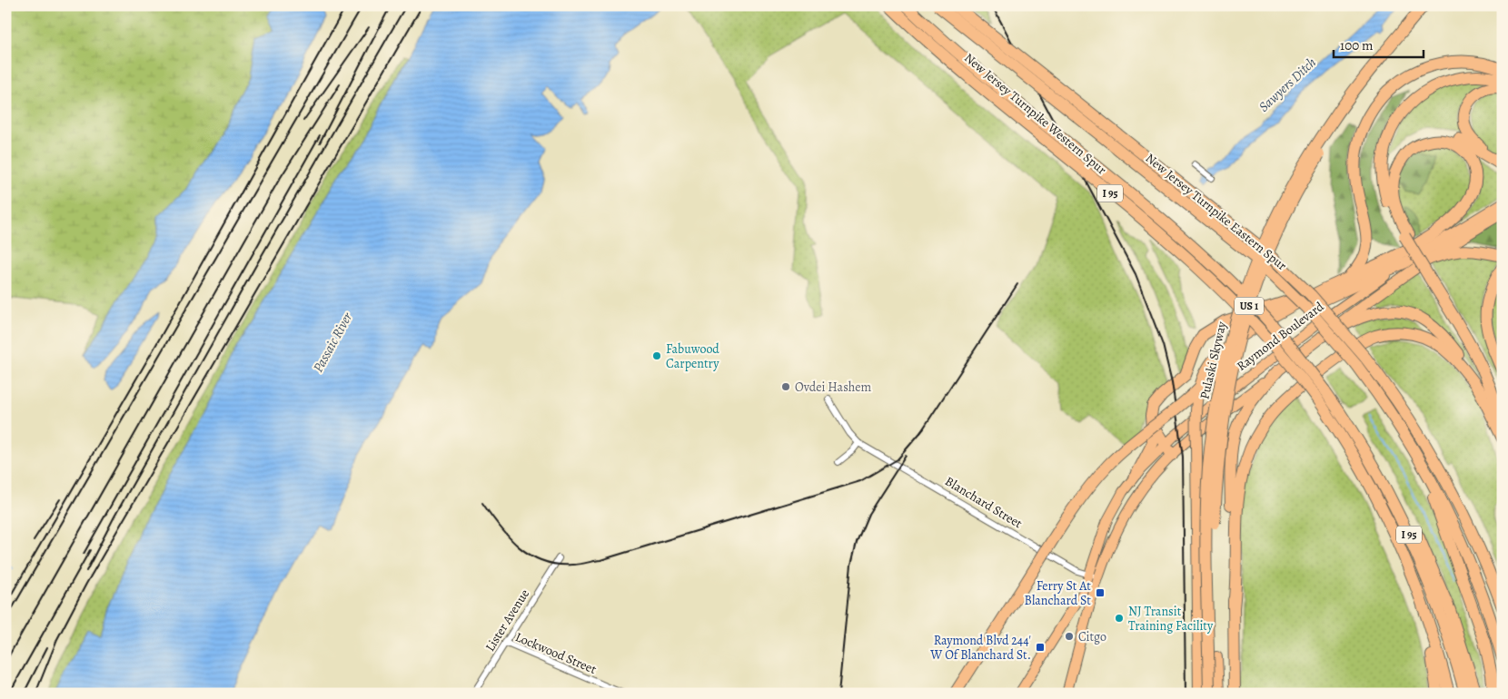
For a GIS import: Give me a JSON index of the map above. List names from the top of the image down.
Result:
{
  "streets": {
    "highway": [
      "New Jersey Turnpike Western Spur",
      "I 95",
      "New Jersey Turnpike Eastern Spur",
      "US 1",
      "Raymond Boulevard",
      "Pulaski Skyway"
    ],
    "street": ["Blanchard Street", "Lister Avenue", "Lockwood Street"]
  },
  "crossings": [
    ["Raymond Boulevard", "Blanchard Street"],
    ["Lister Avenue", "Lockwood Street"]
  ],
  "water": ["Sawyers Ditch", "Passaic River"],
  "places": {
    "other": [
      "Fabuwood Carpentry",
      "Ovdei Hashem",
      "NJ Transit Training Facility",
      "Citgo"
    ],
    "transit": ["Ferry St At Blanchard St", "Raymond Blvd 244' W Of Blanchard St."]
  },
  "scale_bar": "100 m"
}
